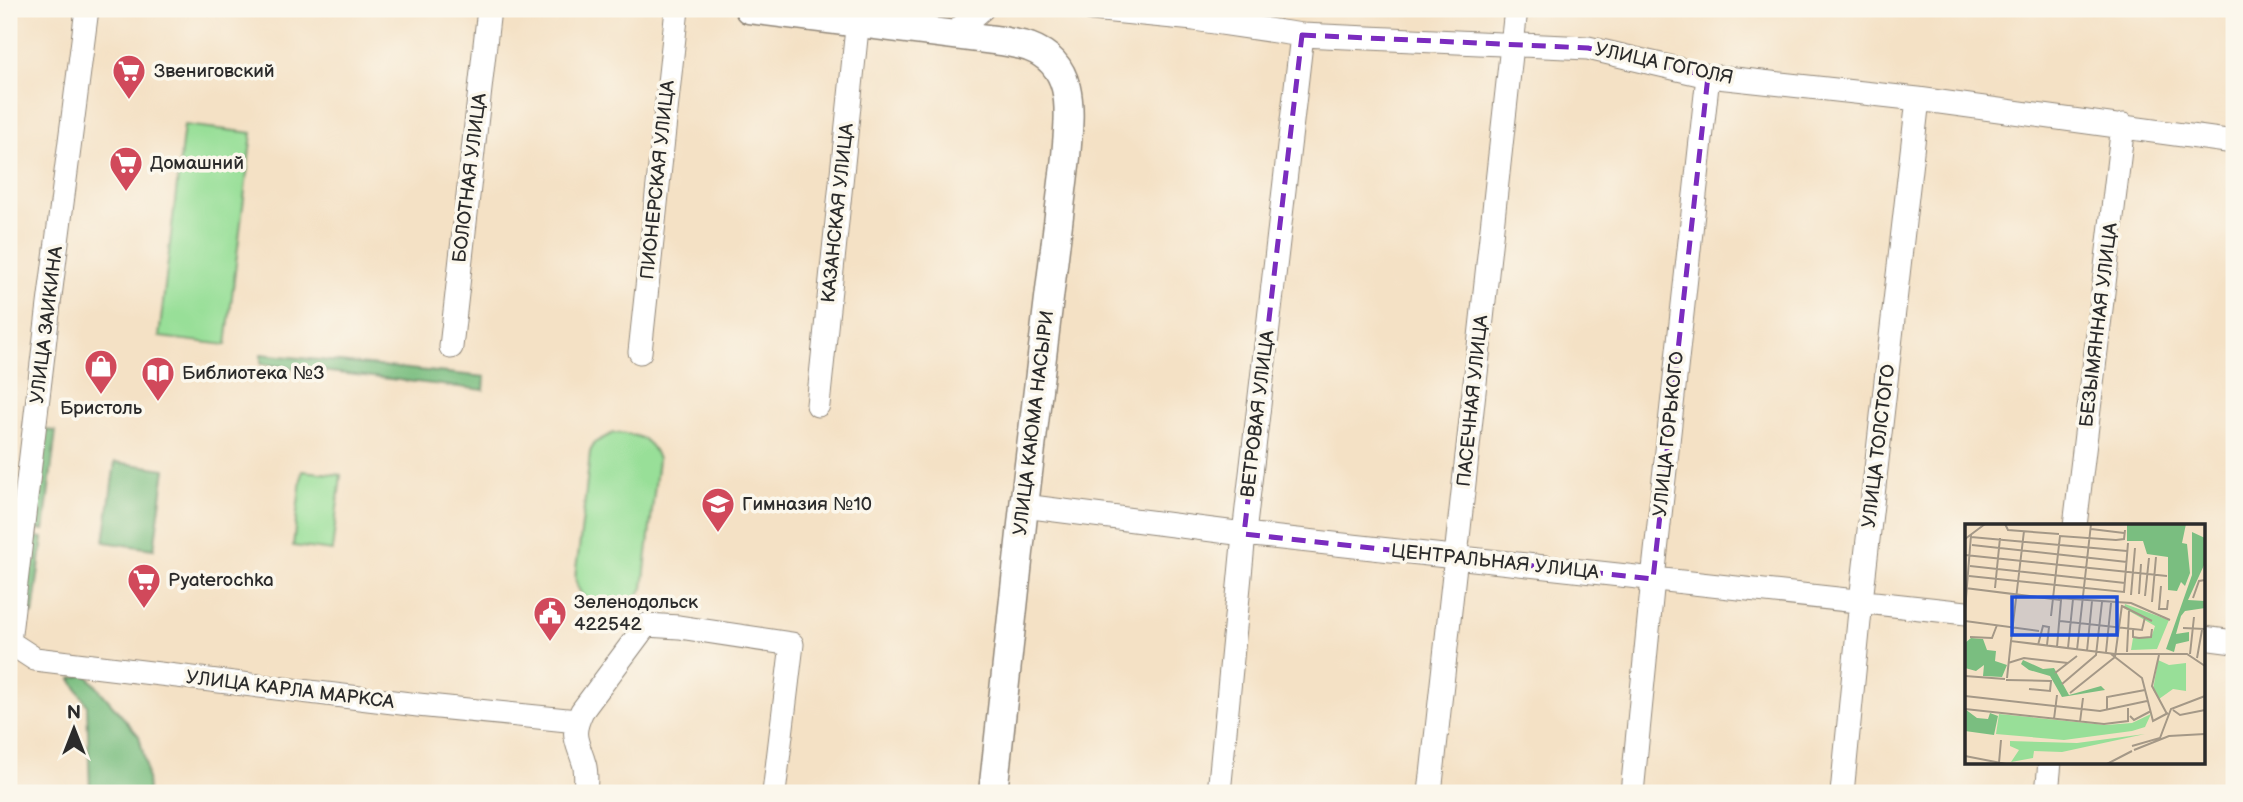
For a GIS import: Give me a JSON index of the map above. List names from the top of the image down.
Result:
{
  "streets": {
    "main road": ["УЛИЦА КАЮМА НАСЫРИ"],
    "street": [
      "УЛИЦА ГОГОЛЯ",
      "БОЛОТНАЯ УЛИЦА",
      "ПИОНЕРСКАЯ УЛИЦА",
      "КАЗАНСКАЯ УЛИЦА",
      "УЛИЦА ЗАИКИНА",
      "БЕЗЫМЯННАЯ УЛИЦА",
      "ПАСЕЧНАЯ УЛИЦА",
      "ВЕТРОВАЯ УЛИЦА",
      "УЛИЦА ГОРЬКОГО",
      "УЛИЦА ТОЛСТОГО",
      "ЦЕНТРАЛЬНАЯ УЛИЦА",
      "УЛИЦА КАРЛА МАРКСА"
    ]
  },
  "crossings": [
    ["УЛИЦА ГОГОЛЯ", "БЕЗЫМЯННАЯ УЛИЦА"],
    ["УЛИЦА ГОГОЛЯ", "ПАСЕЧНАЯ УЛИЦА"],
    ["УЛИЦА ГОГОЛЯ", "ВЕТРОВАЯ УЛИЦА"],
    ["УЛИЦА ГОГОЛЯ", "УЛИЦА ГОРЬКОГО"],
    ["УЛИЦА ГОГОЛЯ", "УЛИЦА ТОЛСТОГО"],
    ["УЛИЦА ЗАИКИНА", "УЛИЦА КАРЛА МАРКСА"],
    ["ПАСЕЧНАЯ УЛИЦА", "ЦЕНТРАЛЬНАЯ УЛИЦА"],
    ["ВЕТРОВАЯ УЛИЦА", "ЦЕНТРАЛЬНАЯ УЛИЦА"],
    ["УЛИЦА КАЮМА НАСЫРИ", "ЦЕНТРАЛЬНАЯ УЛИЦА"],
    ["УЛИЦА ГОРЬКОГО", "ЦЕНТРАЛЬНАЯ УЛИЦА"],
    ["УЛИЦА ТОЛСТОГО", "ЦЕНТРАЛЬНАЯ УЛИЦА"]
  ],
  "places": {
    "supermarket": ["Звениговский", "Домашний", "Pyaterochka"],
    "shop": ["Бристоль"],
    "library": ["Библиотека №3"],
    "school or university": ["Гимназия №10"],
    "public building": ["Зеленодольск 422542"]
  },
  "north": "top"
}
